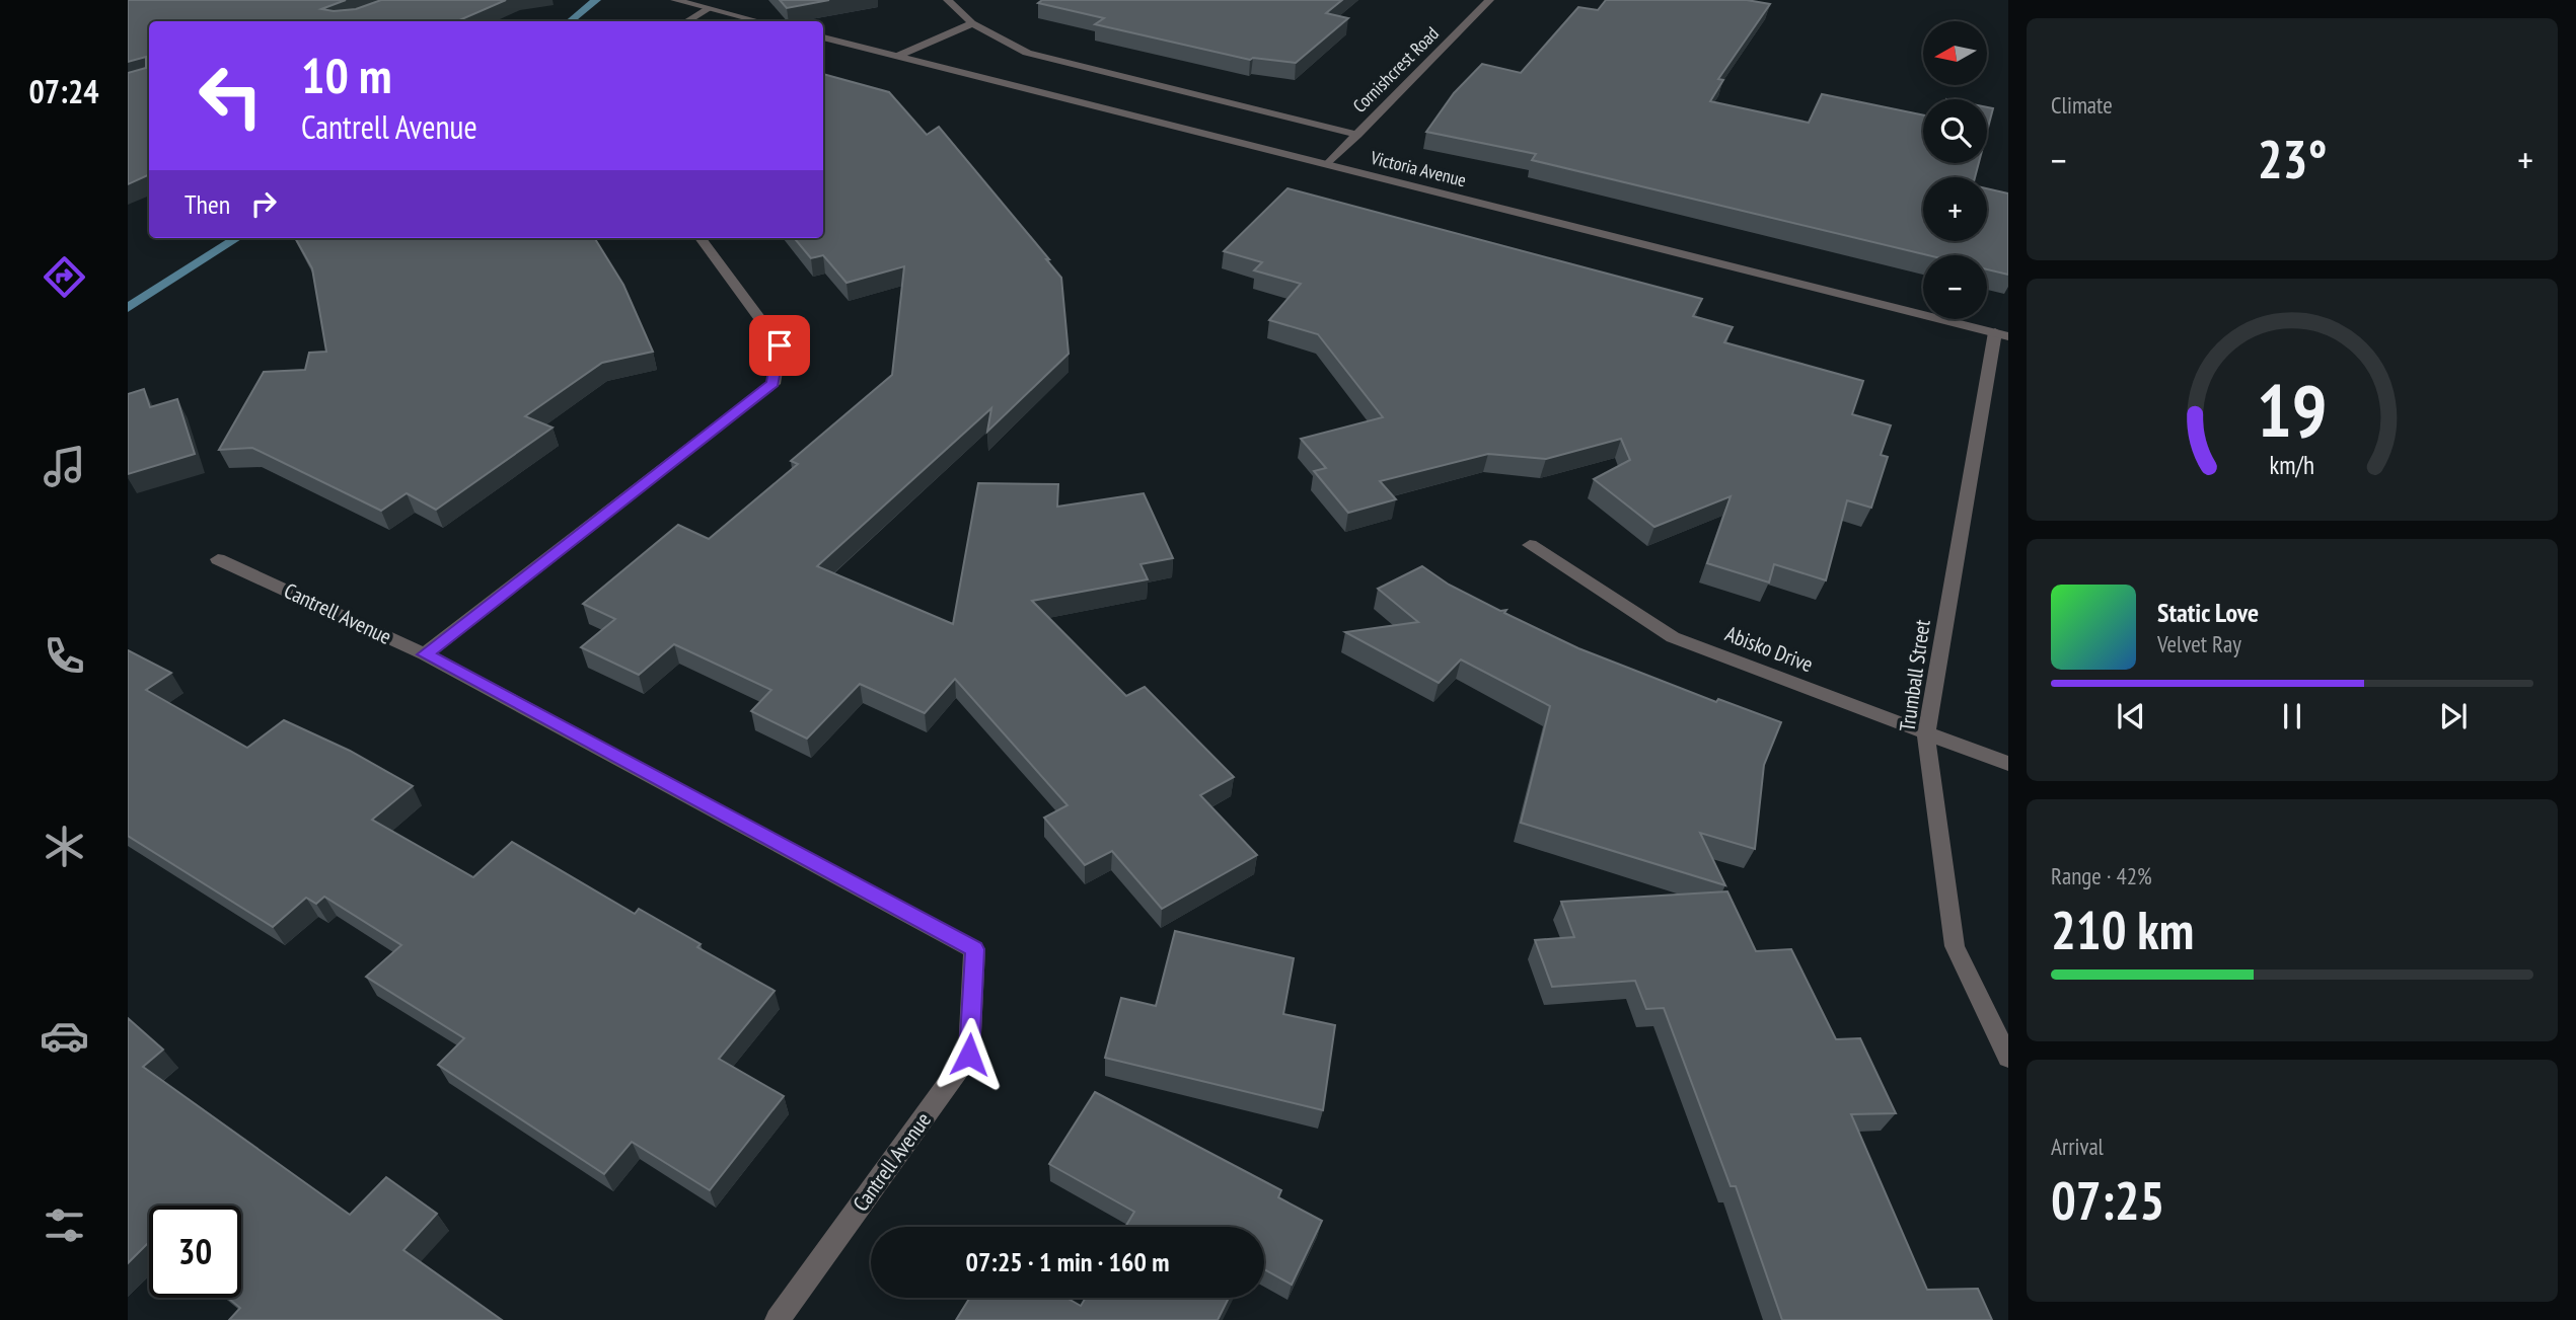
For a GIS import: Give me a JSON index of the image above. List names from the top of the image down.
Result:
{
  "streets": {
    "street": [
      "Cornishcrest Road",
      "Victoria Avenue",
      "Cantrell Avenue",
      "Abisko Drive",
      "Trumball Street"
    ]
  },
  "crossings": [
    ["Cornishcrest Road", "Victoria Avenue"],
    ["Victoria Avenue", "Trumball Street"],
    ["Abisko Drive", "Trumball Street"]
  ],
  "north": "left",
  "page": {
    "tabs": "07:24",
    "tile": [
      "Climate",
      ["Range · 42%", "210 km"],
      ["Arrival", "07:25"]
    ],
    "map_buttons": ["+", "−"],
    "turn": ["10 m", "Cantrell Avenue"],
    "heat": ["−", "23°", "+"],
    "then": "Then",
    "song": ["Static Love", "Velvet Ray"],
    "limit": "30",
    "trip": "07:25 · 1 min · 160 m",
    "gauge": ["19", "km/h"]
  }
}
